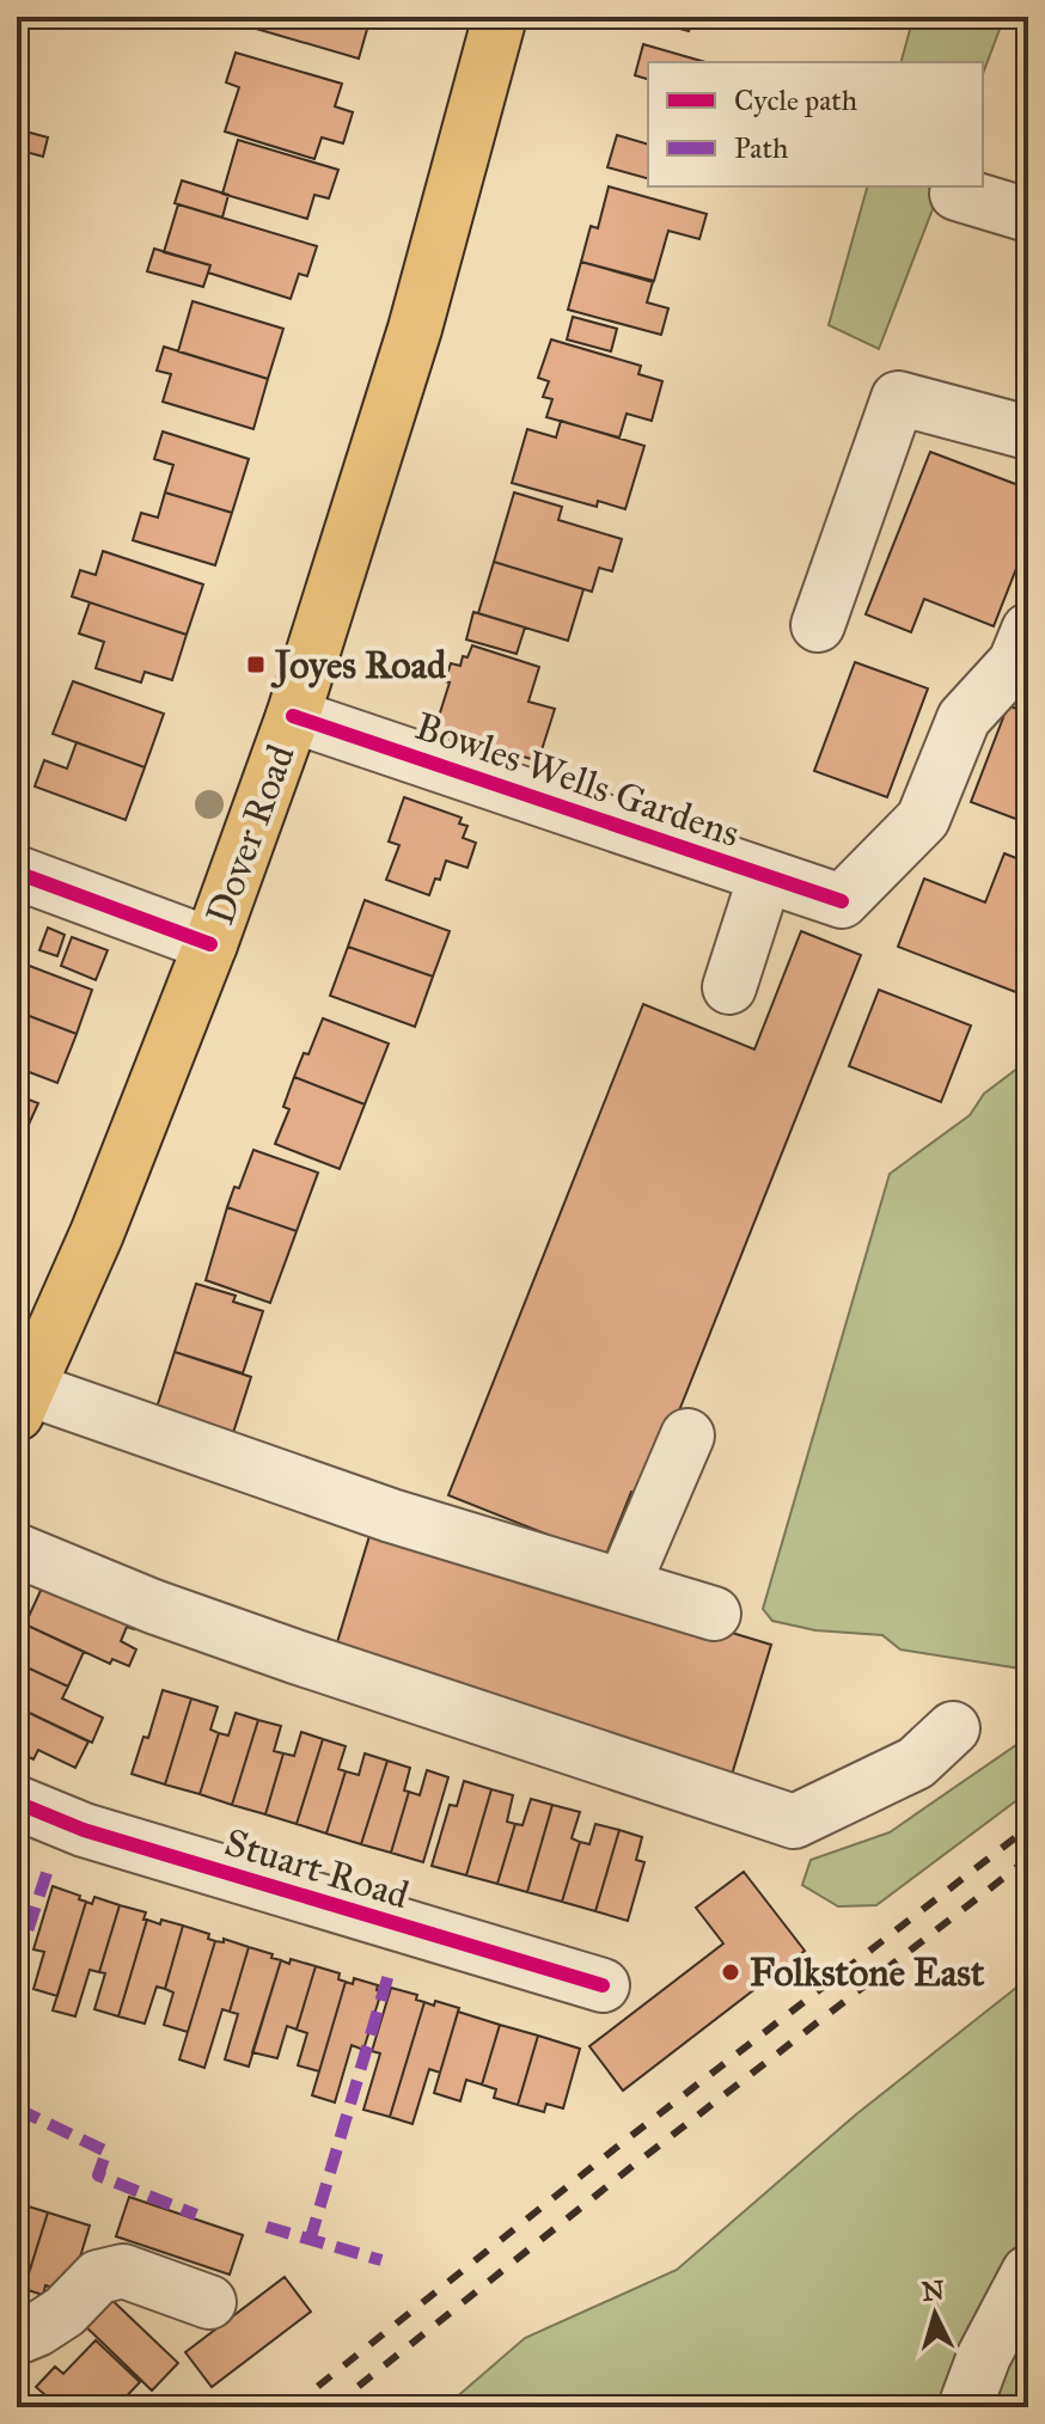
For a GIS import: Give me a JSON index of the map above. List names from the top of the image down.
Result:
{
  "streets": {
    "main road": ["Dover Road"],
    "street": ["Bowles Wells Gardens", "Stuart Road"]
  },
  "crossings": [
    ["Bowles Wells Gardens", "Dover Road"]
  ],
  "places": {
    "transit": ["Joyes Road"],
    "other": ["Folkstone East"]
  },
  "legend": ["Cycle path", "Path"],
  "north": "top"
}
